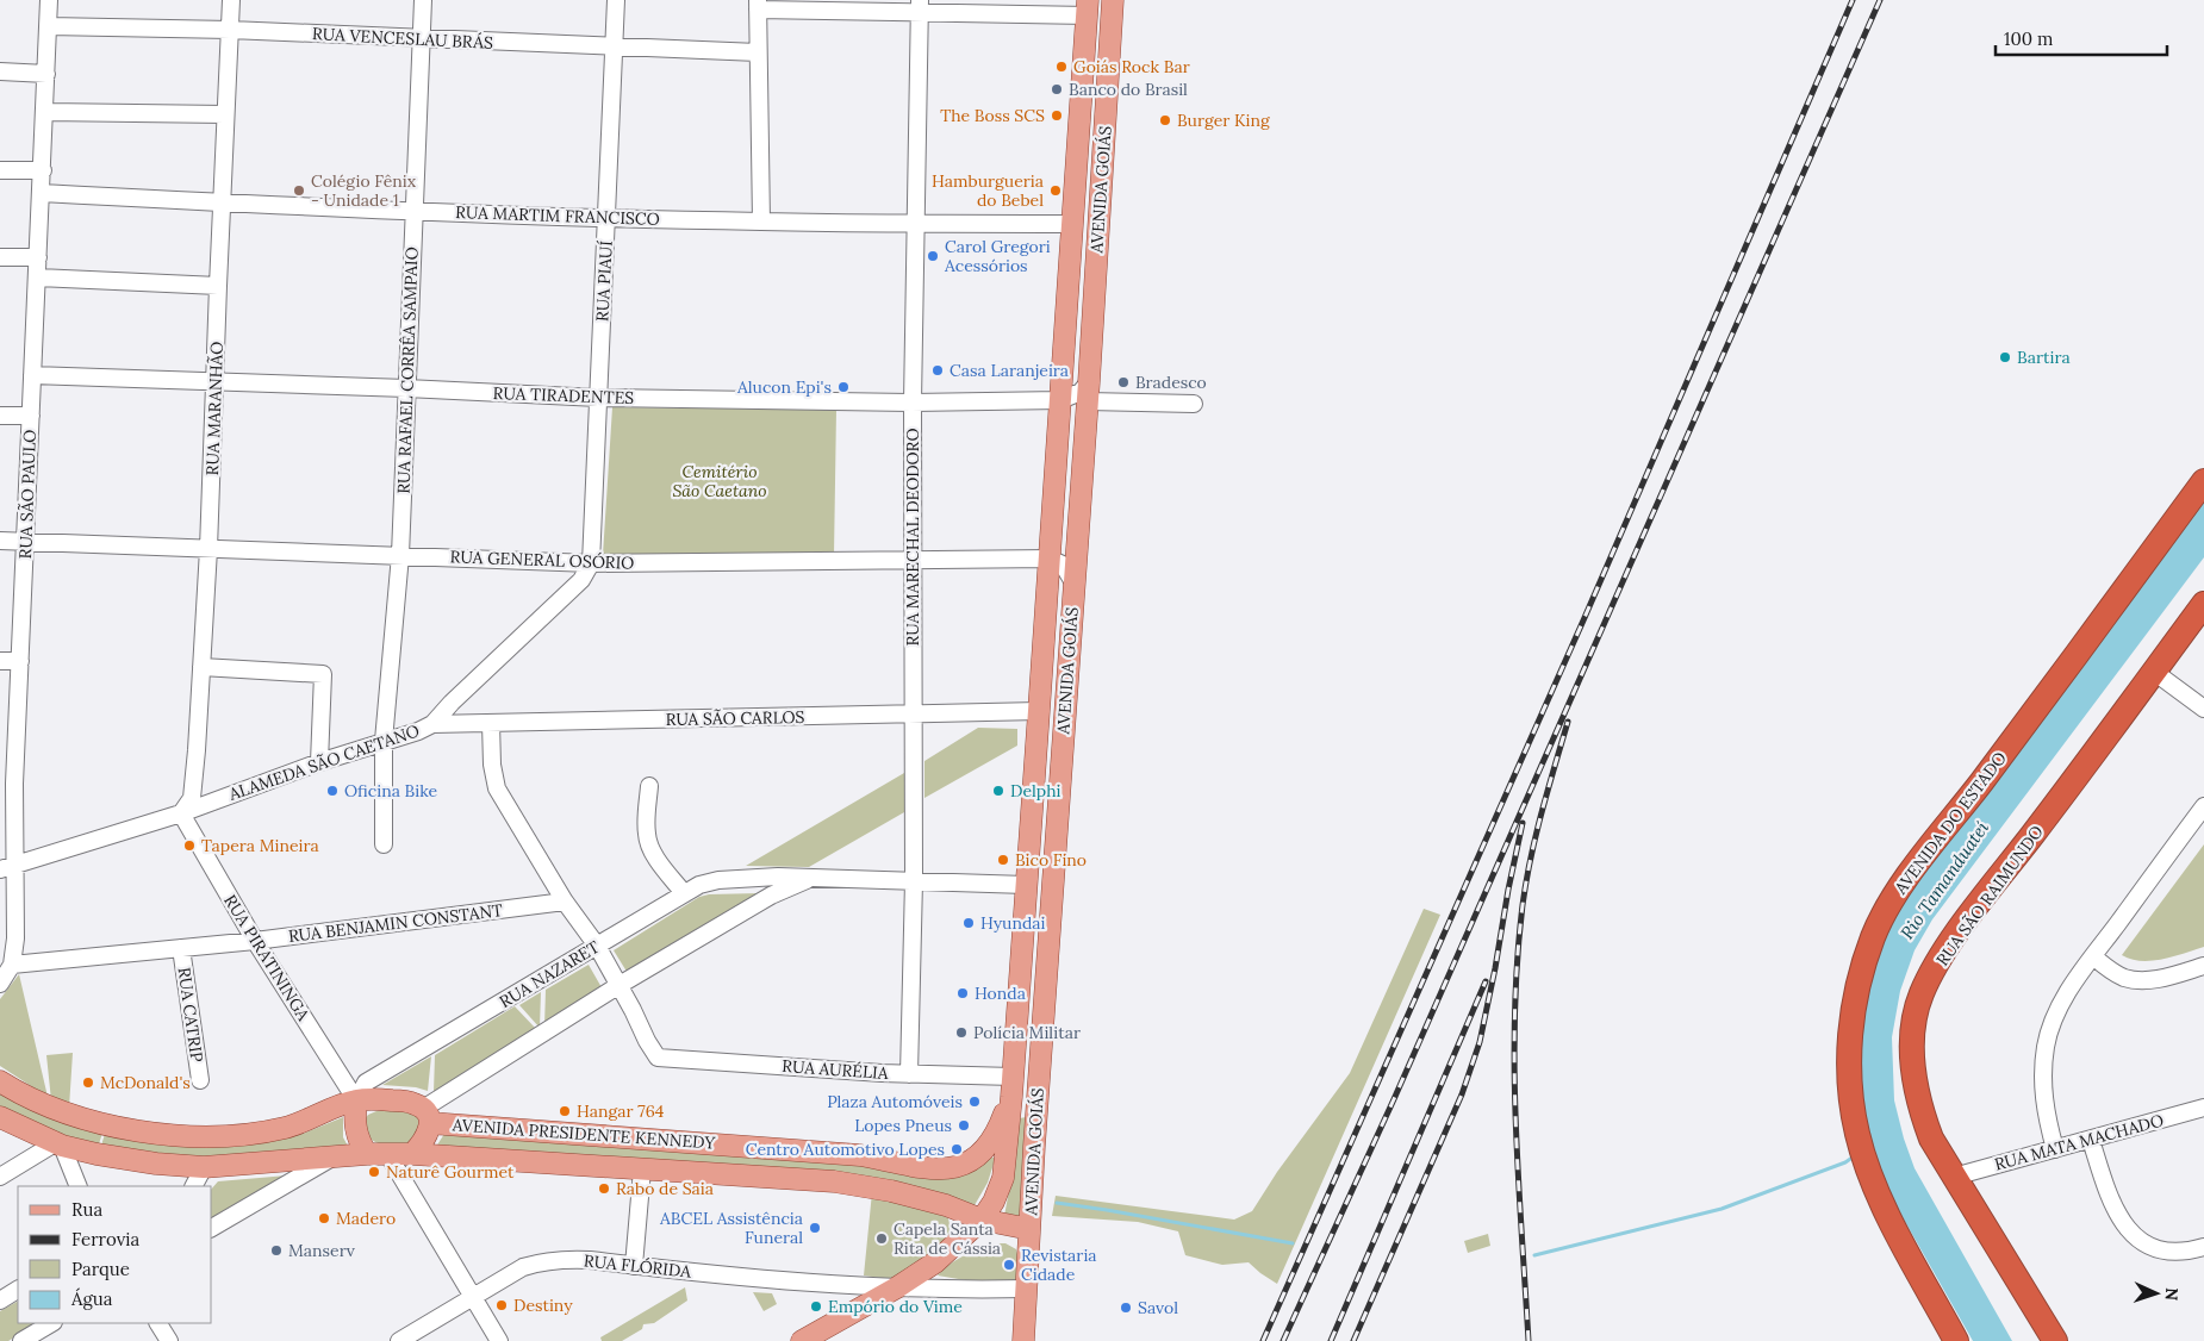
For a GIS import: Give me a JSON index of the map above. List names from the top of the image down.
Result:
{
  "streets": {
    "highway": ["AVENIDA DO ESTADO", "RUA SÃO RAIMUNDO"],
    "main road": ["AVENIDA GOIÁS", "AVENIDA PRESIDENTE KENNEDY"],
    "street": [
      "RUA VENCESLAU BRÁS",
      "RUA MARTIM FRANCISCO",
      "RUA PIAUÍ",
      "RUA RAFAEL CORRÊA SAMPAIO",
      "RUA TIRADENTES",
      "RUA MARANHÃO",
      "RUA SÃO PAULO",
      "RUA MARECHAL DEODORO",
      "RUA GENERAL OSÓRIO",
      "RUA SÃO CARLOS",
      "ALAMEDA SÃO CAETANO",
      "RUA BENJAMIN CONSTANT",
      "RUA PIRATININGA",
      "RUA NAZARET",
      "RUA CATRIP",
      "RUA AURÉLIA",
      "RUA MATA MACHADO",
      "RUA FLÓRIDA"
    ]
  },
  "crossings": [
    ["RUA VENCESLAU BRÁS", "RUA PIAUÍ"],
    ["RUA VENCESLAU BRÁS", "RUA RAFAEL CORRÊA SAMPAIO"],
    ["RUA VENCESLAU BRÁS", "RUA MARANHÃO"],
    ["RUA VENCESLAU BRÁS", "RUA SÃO PAULO"],
    ["AVENIDA GOIÁS", "RUA MARTIM FRANCISCO"],
    ["AVENIDA GOIÁS", "RUA TIRADENTES"],
    ["AVENIDA GOIÁS", "RUA GENERAL OSÓRIO"],
    ["AVENIDA GOIÁS", "RUA SÃO CARLOS"],
    ["AVENIDA GOIÁS", "RUA NAZARET"],
    ["AVENIDA GOIÁS", "RUA AURÉLIA"],
    ["AVENIDA GOIÁS", "AVENIDA PRESIDENTE KENNEDY"],
    ["AVENIDA GOIÁS", "RUA FLÓRIDA"],
    ["RUA MARTIM FRANCISCO", "RUA PIAUÍ"],
    ["RUA MARTIM FRANCISCO", "RUA RAFAEL CORRÊA SAMPAIO"],
    ["RUA MARTIM FRANCISCO", "RUA MARANHÃO"],
    ["RUA MARTIM FRANCISCO", "RUA SÃO PAULO"],
    ["RUA MARTIM FRANCISCO", "RUA MARECHAL DEODORO"],
    ["RUA PIAUÍ", "RUA TIRADENTES"],
    ["RUA PIAUÍ", "RUA GENERAL OSÓRIO"],
    ["RUA PIAUÍ", "ALAMEDA SÃO CAETANO"],
    ["RUA RAFAEL CORRÊA SAMPAIO", "RUA TIRADENTES"],
    ["RUA RAFAEL CORRÊA SAMPAIO", "RUA GENERAL OSÓRIO"],
    ["RUA RAFAEL CORRÊA SAMPAIO", "ALAMEDA SÃO CAETANO"],
    ["RUA TIRADENTES", "RUA MARANHÃO"],
    ["RUA TIRADENTES", "RUA SÃO PAULO"],
    ["RUA TIRADENTES", "RUA MARECHAL DEODORO"],
    ["RUA MARANHÃO", "RUA GENERAL OSÓRIO"],
    ["RUA MARANHÃO", "ALAMEDA SÃO CAETANO"],
    ["RUA MARANHÃO", "RUA PIRATININGA"],
    ["RUA SÃO PAULO", "RUA GENERAL OSÓRIO"],
    ["RUA SÃO PAULO", "ALAMEDA SÃO CAETANO"],
    ["RUA SÃO PAULO", "RUA BENJAMIN CONSTANT"],
    ["RUA MARECHAL DEODORO", "RUA GENERAL OSÓRIO"],
    ["RUA MARECHAL DEODORO", "RUA SÃO CARLOS"],
    ["RUA MARECHAL DEODORO", "RUA NAZARET"],
    ["RUA MARECHAL DEODORO", "RUA AURÉLIA"],
    ["RUA GENERAL OSÓRIO", "ALAMEDA SÃO CAETANO"],
    ["RUA SÃO CARLOS", "ALAMEDA SÃO CAETANO"],
    ["ALAMEDA SÃO CAETANO", "RUA PIRATININGA"],
    ["RUA SÃO RAIMUNDO", "RUA MATA MACHADO"],
    ["RUA BENJAMIN CONSTANT", "RUA PIRATININGA"],
    ["RUA BENJAMIN CONSTANT", "RUA CATRIP"],
    ["RUA PIRATININGA", "RUA NAZARET"],
    ["RUA PIRATININGA", "AVENIDA PRESIDENTE KENNEDY"],
    ["RUA NAZARET", "AVENIDA PRESIDENTE KENNEDY"],
    ["RUA AURÉLIA", "AVENIDA PRESIDENTE KENNEDY"]
  ],
  "water": ["Rio Tamanduateí"],
  "parks": ["Cemitério São Caetano"],
  "places": [
    "Goiás Rock Bar",
    "Banco do Brasil",
    "The Boss SCS",
    "Burger King",
    "Colégio Fênix - Unidade 1",
    "Hamburgueria do Bebel",
    "Carol Gregori Acessórios",
    "Bartira",
    "Casa Laranjeira",
    "Bradesco",
    "Alucon Epi's",
    "Oficina Bike",
    "Delphi",
    "Tapera Mineira",
    "Bico Fino",
    "Hyundai",
    "Honda",
    "Polícia Militar",
    "McDonald's",
    "Plaza Automóveis",
    "Hangar 764",
    "Lopes Pneus",
    "Centro Automotivo Lopes",
    "Naturê Gourmet",
    "Rabo de Saia",
    "Madero",
    "ABCEL Assistência Funeral",
    "Capela Santa Rita de Cássia",
    "Manserv",
    "Revistaria Cidade",
    "Destiny",
    "Empório do Vime",
    "Savol"
  ],
  "legend": [
    "Rua",
    "Ferrovia",
    "Parque",
    "Água"
  ],
  "scale_bar": "100 m",
  "north": "right"
}
